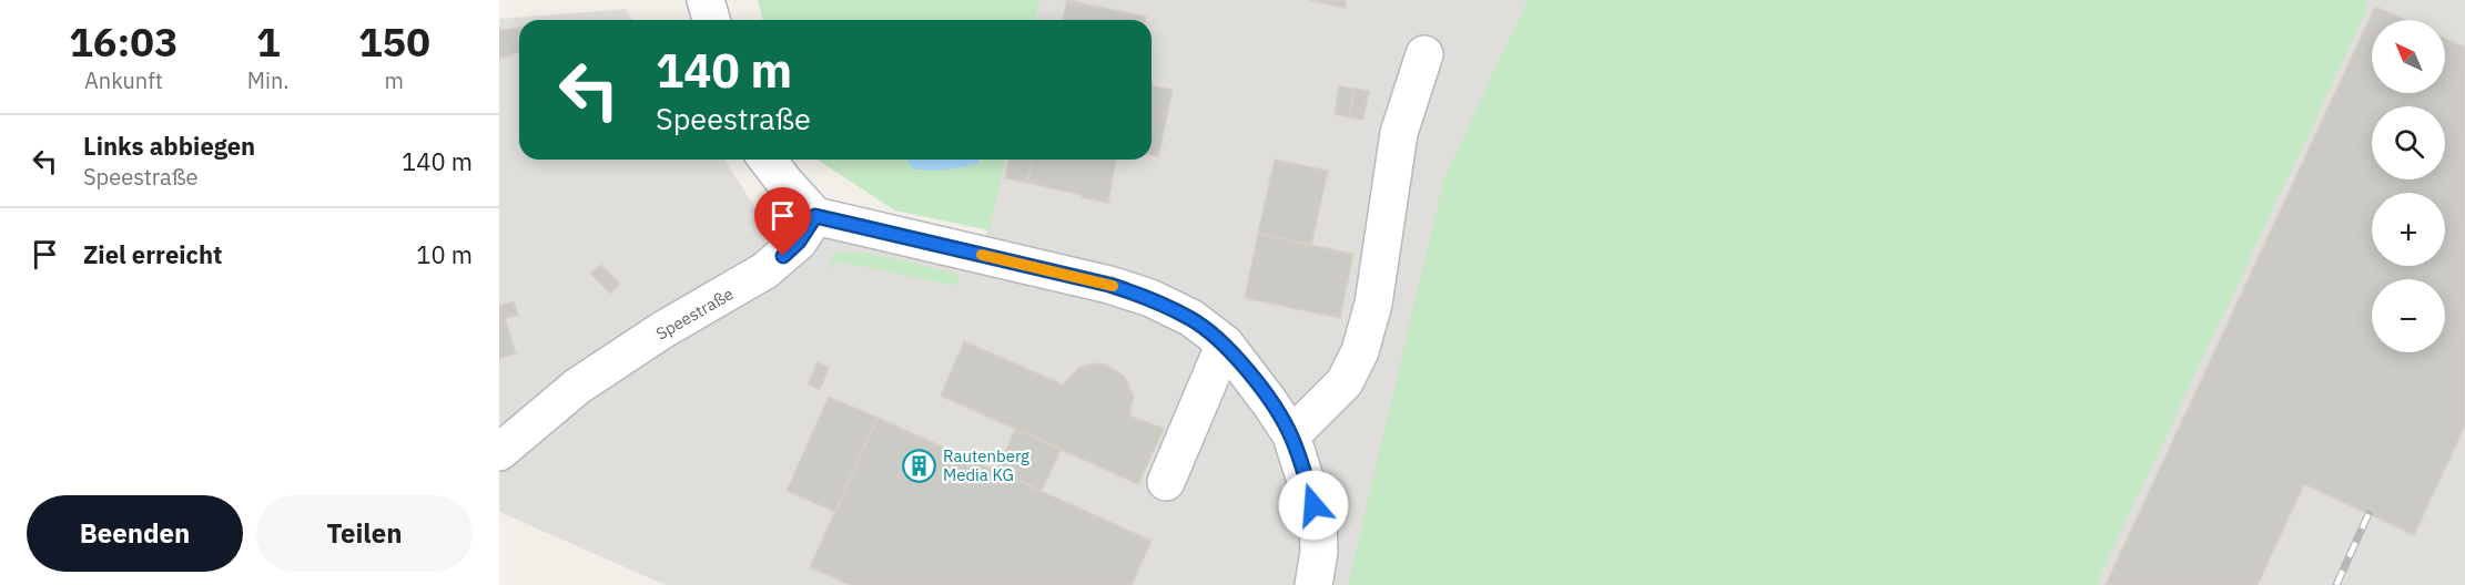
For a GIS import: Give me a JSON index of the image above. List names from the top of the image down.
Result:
{
  "streets": {
    "street": ["Speestraße"]
  },
  "places": {
    "building": ["Rautenberg Media KG"]
  },
  "north": "top left",
  "page": {
    "eta": [
      "16:03",
      "Ankunft",
      "1",
      "Min.",
      "150",
      "m"
    ],
    "map_buttons": ["+", "−"],
    "turn": ["140 m", "Speestraße"],
    "list": [
      {
        "name": "Links abbiegen",
        "note": "Speestraße",
        "value": "140 m"
      },
      {
        "name": "Ziel erreicht",
        "value": "10 m"
      }
    ],
    "buttons": ["Beenden", "Teilen"]
  }
}
